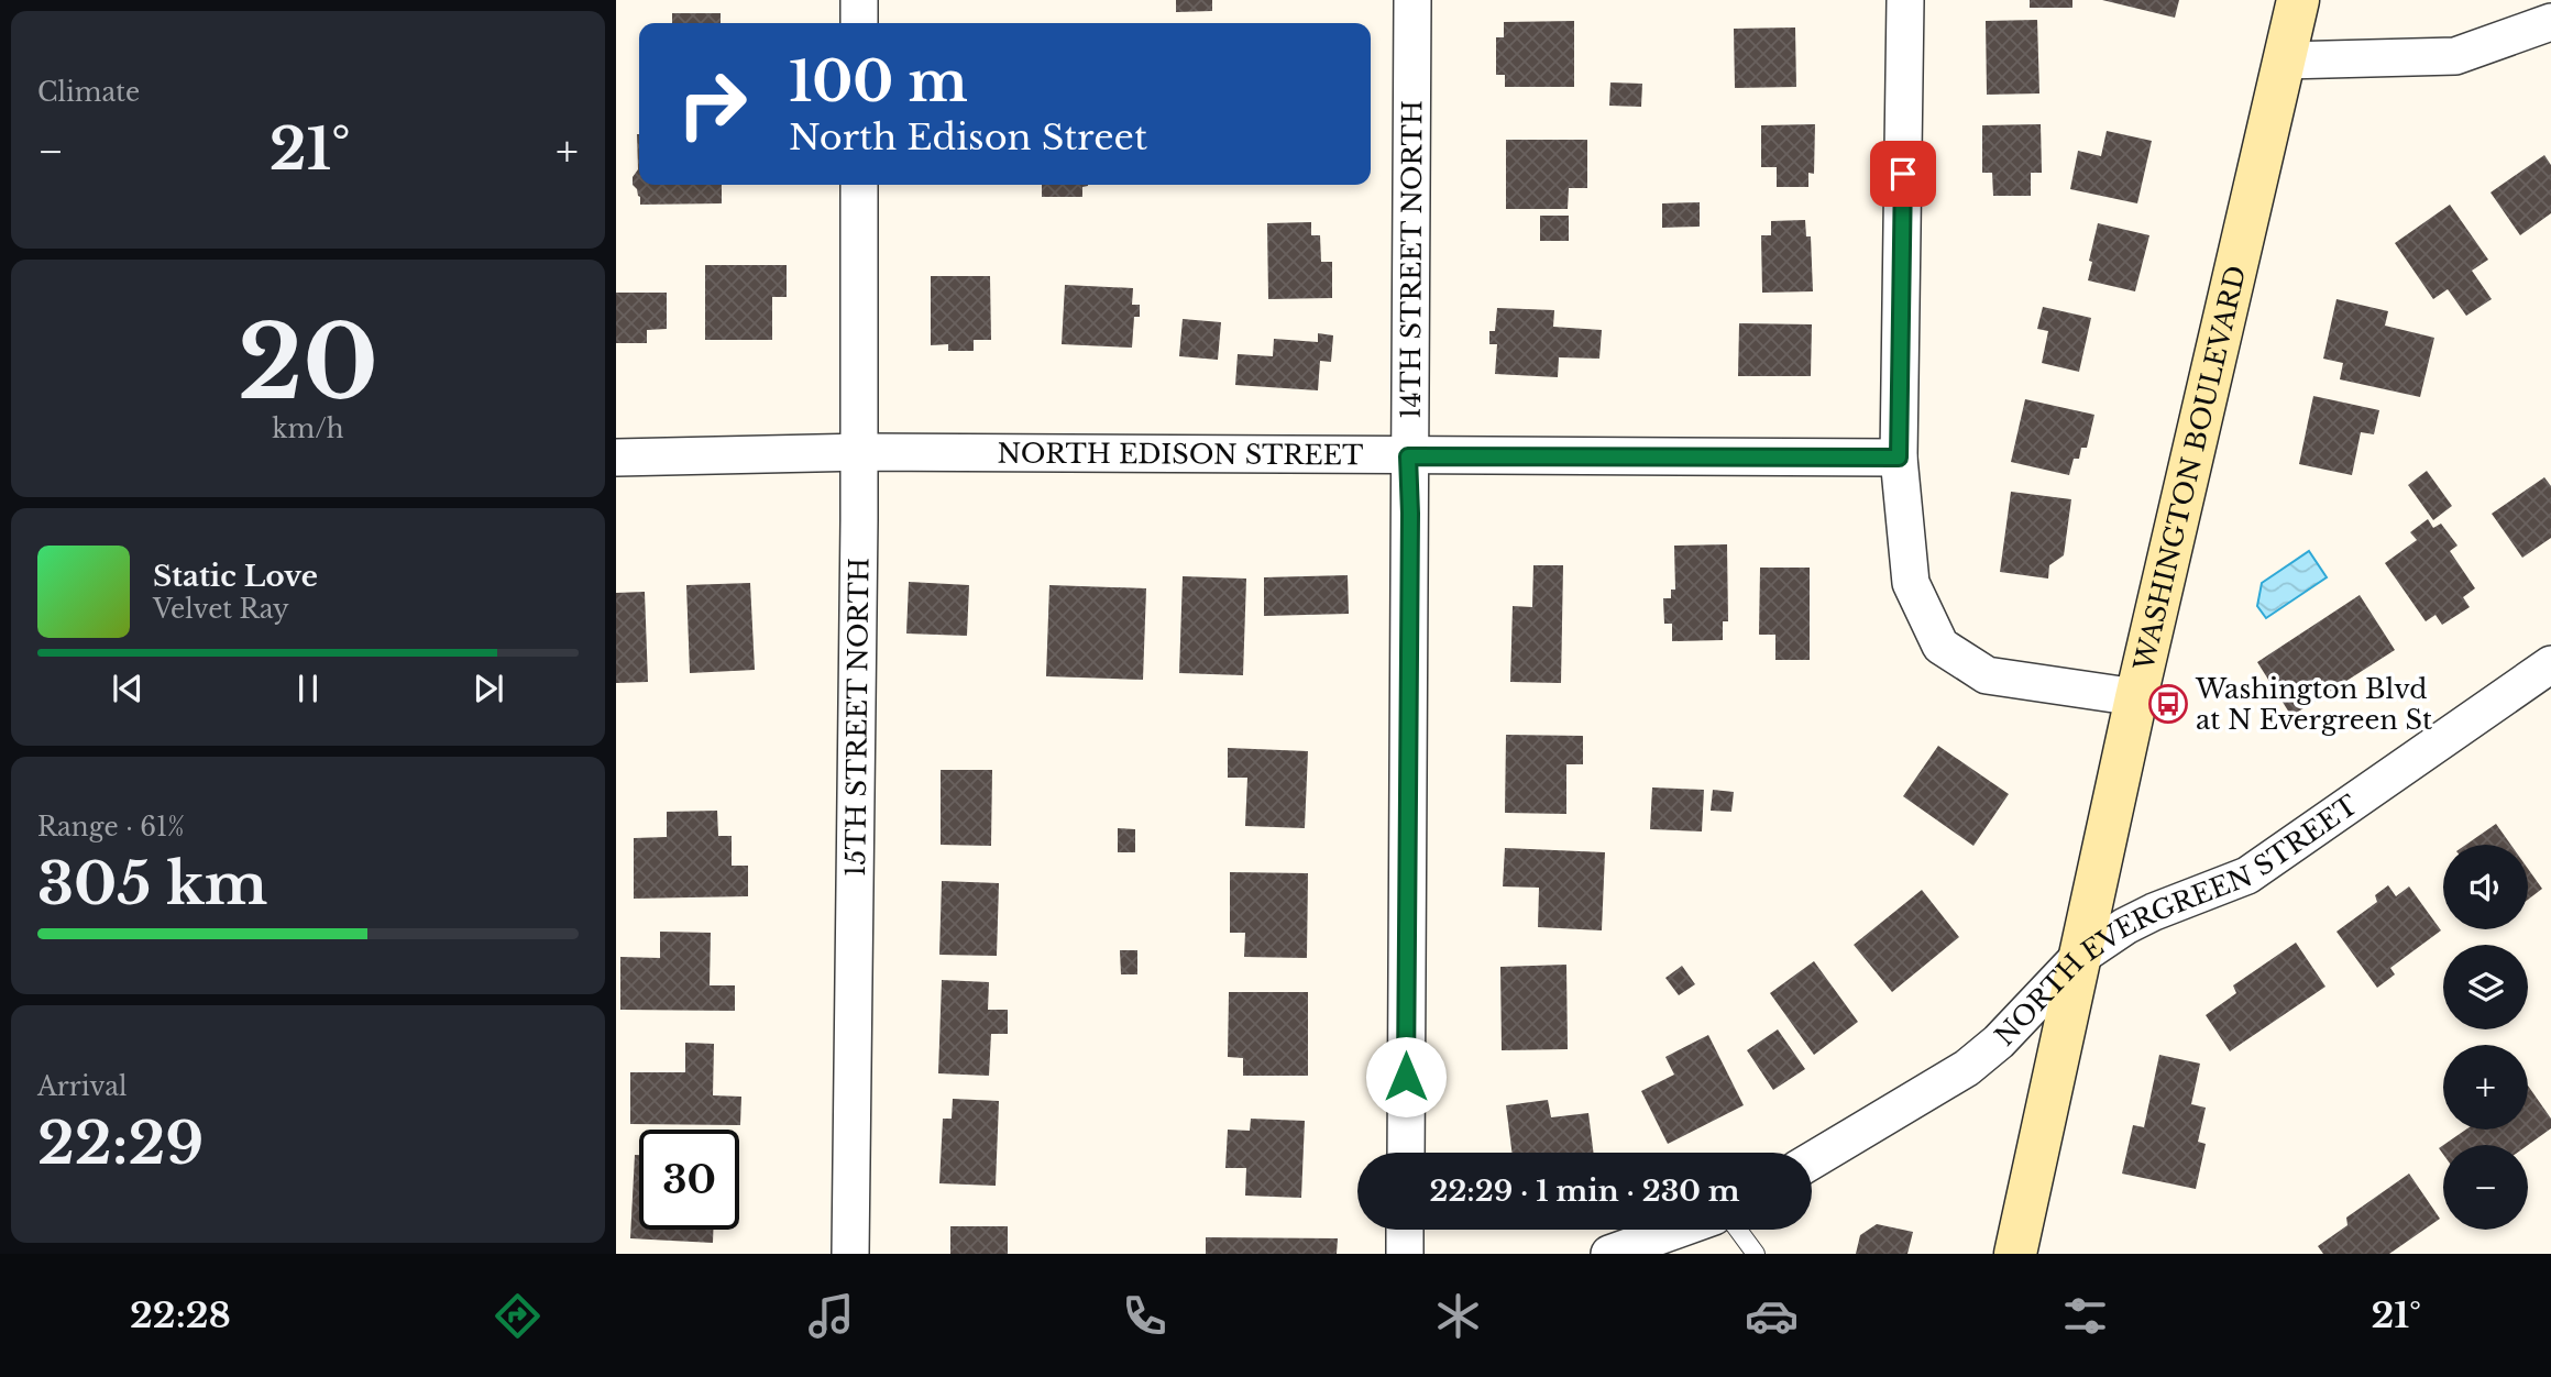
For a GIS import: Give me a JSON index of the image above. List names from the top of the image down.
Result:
{
  "streets": {
    "main road": ["WASHINGTON BOULEVARD"],
    "street": [
      "14TH STREET NORTH",
      "NORTH EDISON STREET",
      "15TH STREET NORTH",
      "NORTH EVERGREEN STREET"
    ]
  },
  "crossings": [
    ["14TH STREET NORTH", "NORTH EDISON STREET"],
    ["NORTH EDISON STREET", "15TH STREET NORTH"],
    ["WASHINGTON BOULEVARD", "NORTH EVERGREEN STREET"]
  ],
  "places": {
    "bus stop": ["Washington Blvd at N Evergreen St"]
  },
  "page": {
    "tile": [
      "Climate",
      ["20", "km/h"],
      ["Range · 61%", "305 km"],
      ["Arrival", "22:29"]
    ],
    "turn": ["100 m", "North Edison Street"],
    "heat": ["−", "21°", "+"],
    "song": ["Static Love", "Velvet Ray"],
    "map_buttons": ["+", "−"],
    "limit": "30",
    "trip": "22:29 · 1 min · 230 m",
    "tabs": ["22:28", "21°"]
  }
}
